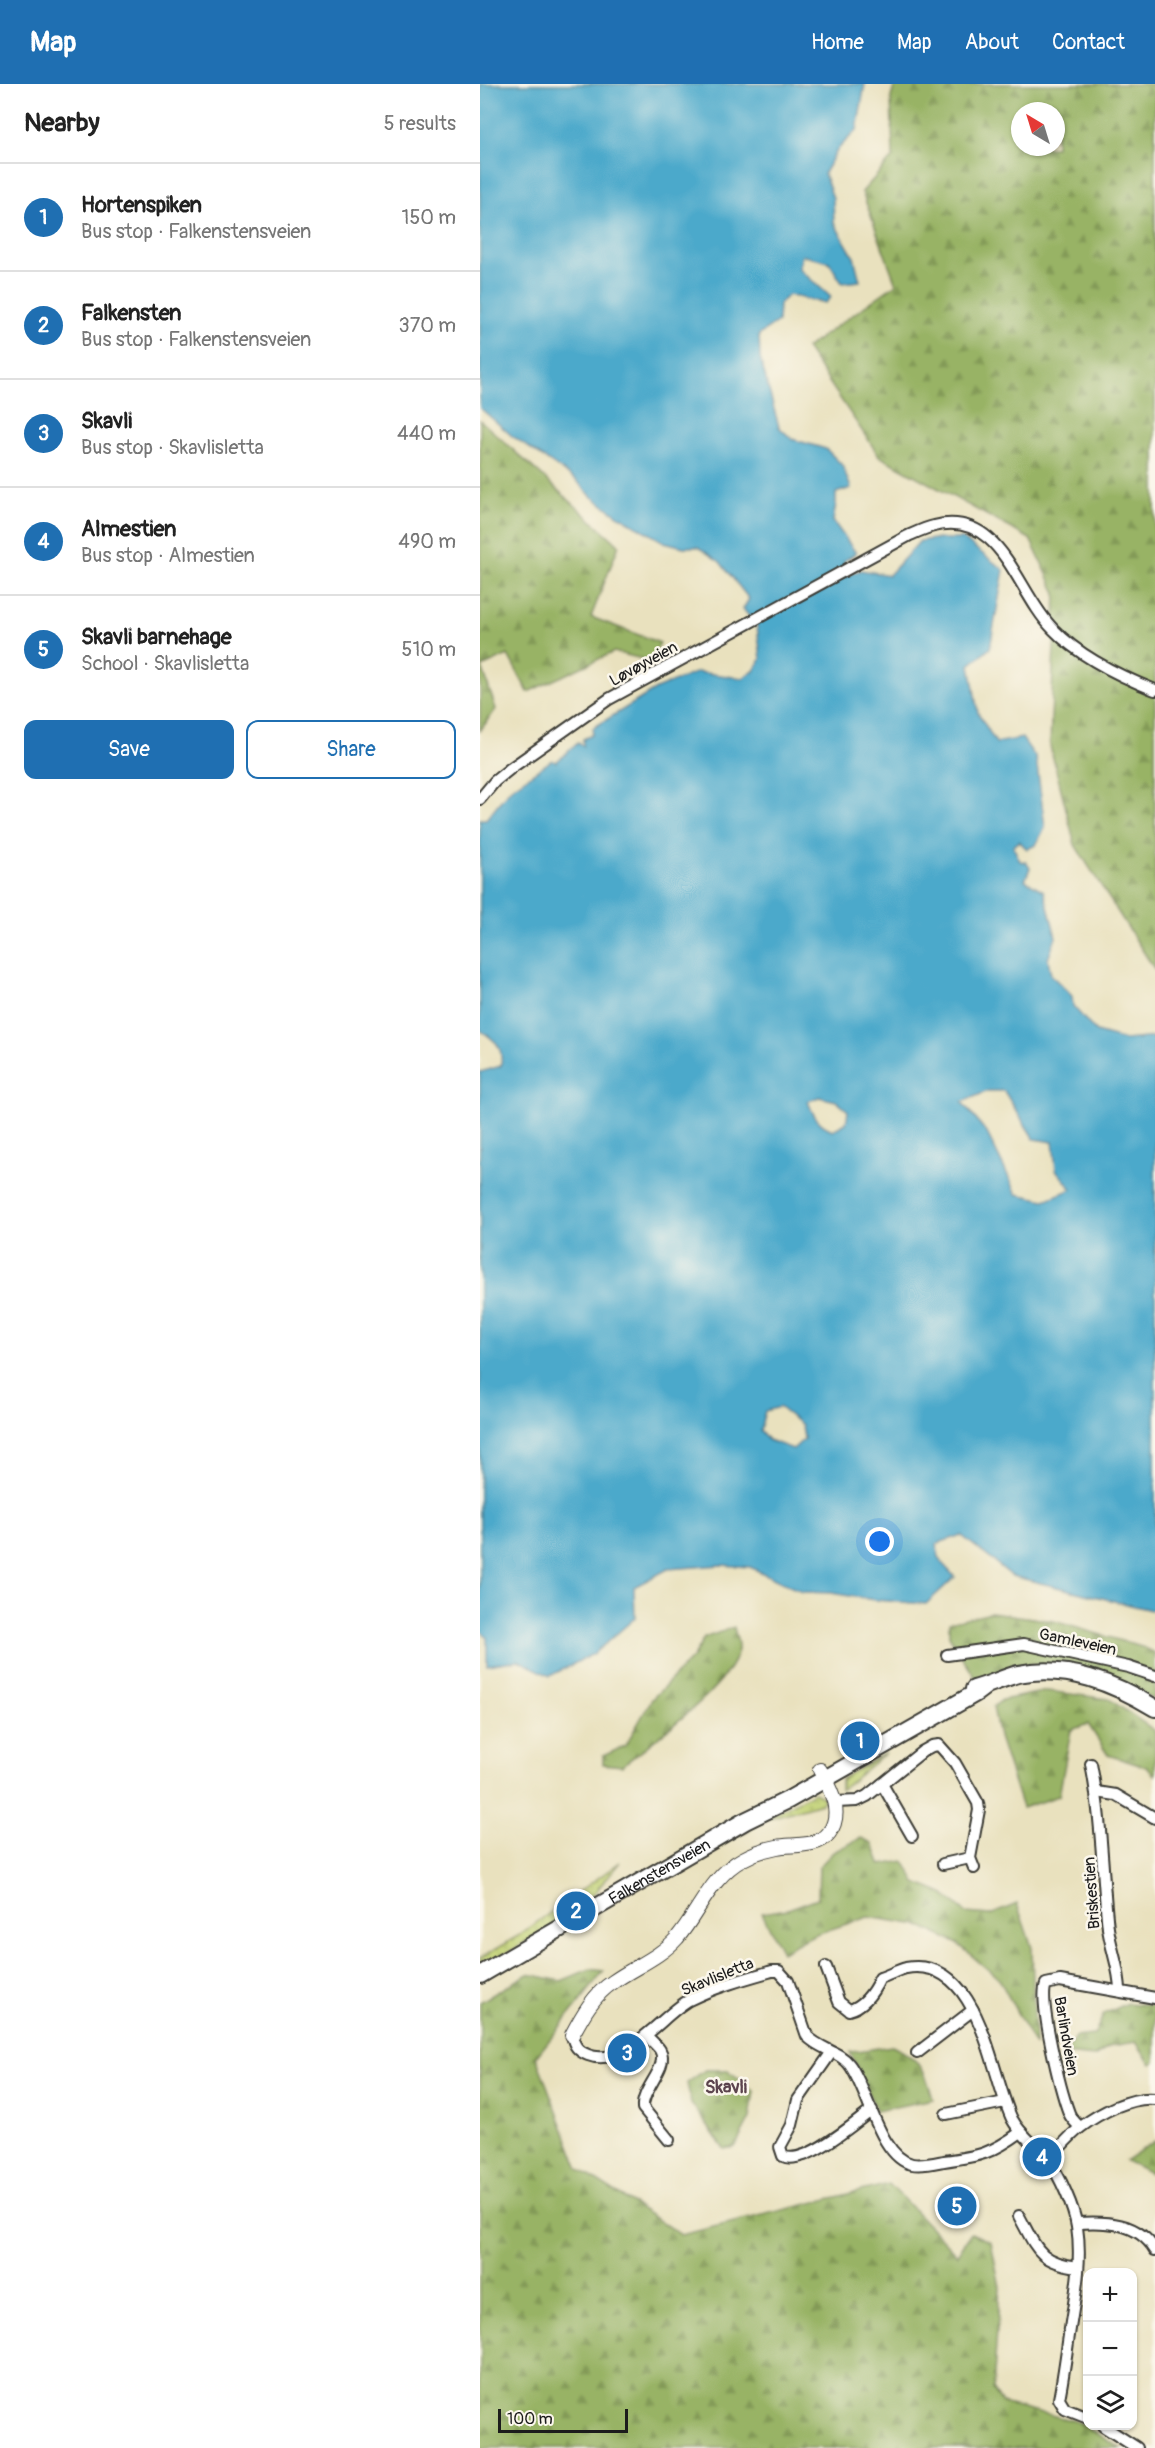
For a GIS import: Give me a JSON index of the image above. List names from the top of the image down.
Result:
{
  "streets": {
    "main road": ["Falkenstensveien"],
    "street": [
      "Løvøyveien",
      "Gamleveien",
      "Briskestien",
      "Skavlisletta",
      "Barlindveien"
    ]
  },
  "crossings": [
    ["Briskestien", "Barlindveien"]
  ],
  "districts": ["Skavli"],
  "scale_bar": "100 m",
  "north": "top left",
  "page": {
    "header": "Map",
    "nav": [
      "Home",
      "Map",
      "About",
      "Contact"
    ],
    "heading": ["Nearby", "5 results"],
    "list": [
      {
        "mark": "1",
        "name": "Hortenspiken",
        "note": "Bus stop · Falkenstensveien",
        "value": "150 m"
      },
      {
        "mark": "2",
        "name": "Falkensten",
        "note": "Bus stop · Falkenstensveien",
        "value": "370 m"
      },
      {
        "mark": "3",
        "name": "Skavli",
        "note": "Bus stop · Skavlisletta",
        "value": "440 m"
      },
      {
        "mark": "4",
        "name": "Almestien",
        "note": "Bus stop · Almestien",
        "value": "490 m"
      },
      {
        "mark": "5",
        "name": "Skavli barnehage",
        "note": "School · Skavlisletta",
        "value": "510 m"
      }
    ],
    "buttons": ["Save", "Share"],
    "pins": [
      "1",
      "2",
      "3",
      "4",
      "5"
    ],
    "map_buttons": ["+", "−"],
    "scale": "100 m"
  }
}
